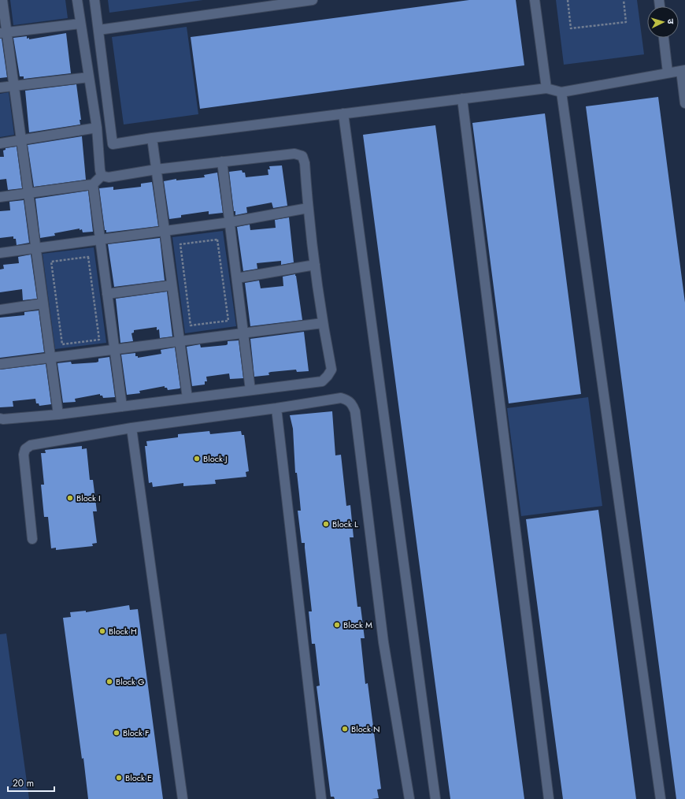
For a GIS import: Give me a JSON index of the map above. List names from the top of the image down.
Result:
{
  "places": [
    "Block J",
    "Block I",
    "Block L",
    "Block M",
    "Block H",
    "Block G",
    "Block N",
    "Block F",
    "Block E"
  ],
  "scale_bar": "20 m",
  "north": "right"
}
